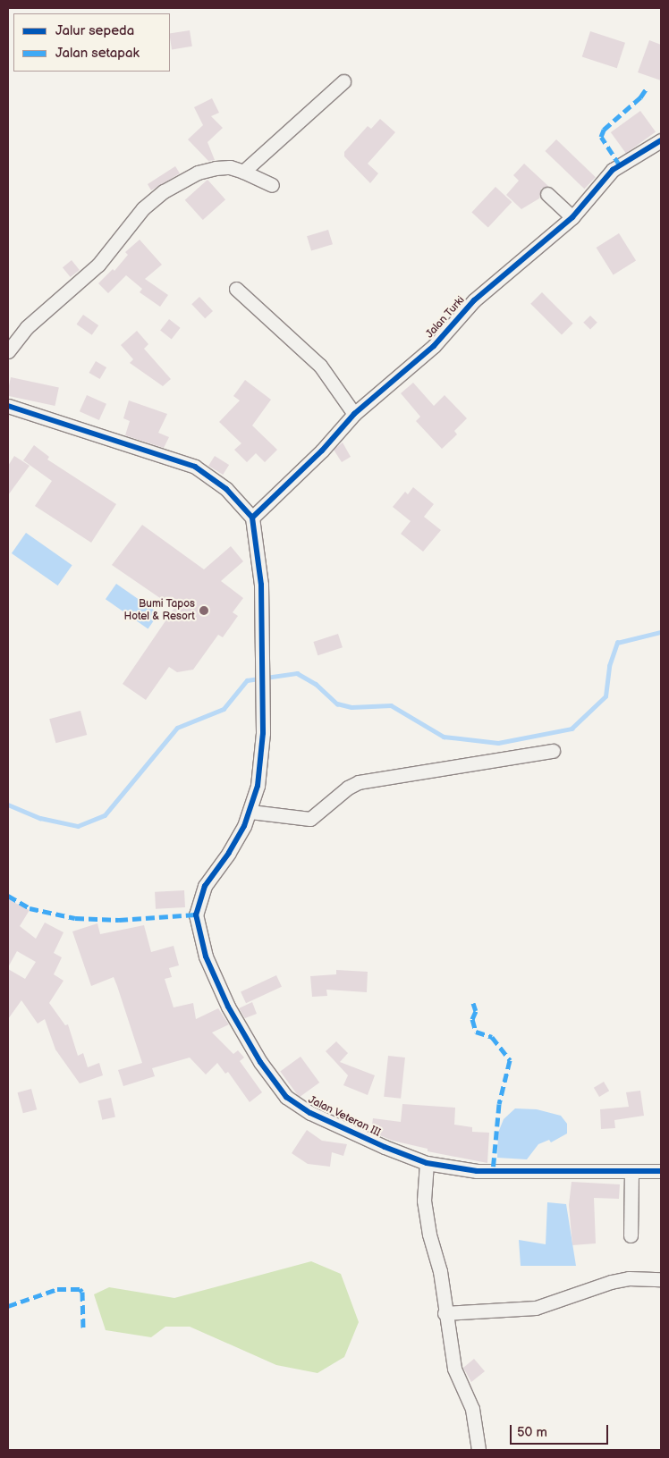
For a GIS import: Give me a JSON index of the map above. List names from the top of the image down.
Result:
{
  "streets": {
    "street": ["Jalan Turki", "Jalan Veteran III"]
  },
  "crossings": [
    ["Jalan Turki", "Jalan Veteran III"]
  ],
  "places": ["Bumi Tapos Hotel & Resort"],
  "legend": ["Jalur sepeda", "Jalan setapak"],
  "scale_bar": "50 m"
}
